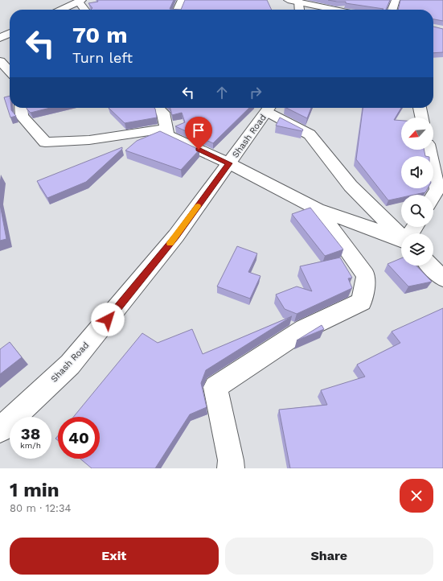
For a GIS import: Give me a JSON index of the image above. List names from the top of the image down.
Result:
{
  "streets": {
    "street": ["Shash Road"]
  },
  "north": "bottom left",
  "page": {
    "turn": ["70 m", "Turn left"],
    "speed": "38 km/h",
    "limit": "40",
    "heading": ["1 min", "80 m · 12:34"],
    "buttons": ["Exit", "Share"]
  }
}
